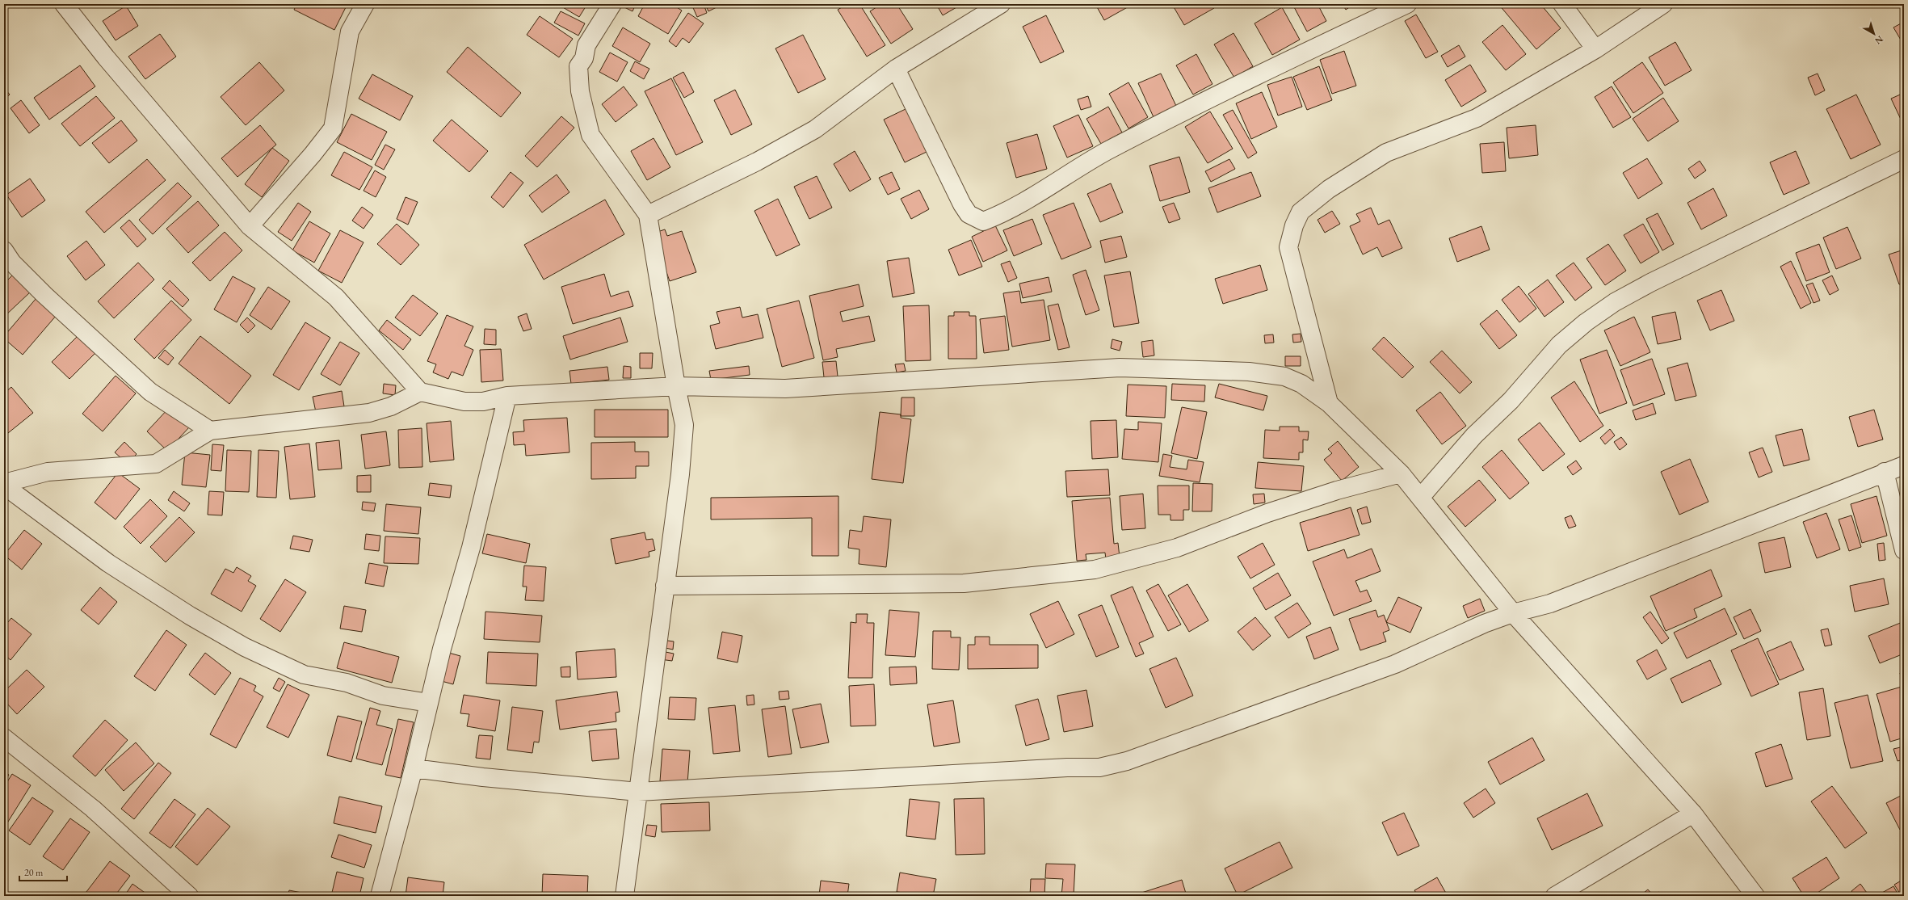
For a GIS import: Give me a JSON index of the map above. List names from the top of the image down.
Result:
{
  "scale_bar": "20 m",
  "north": "bottom right"
}
